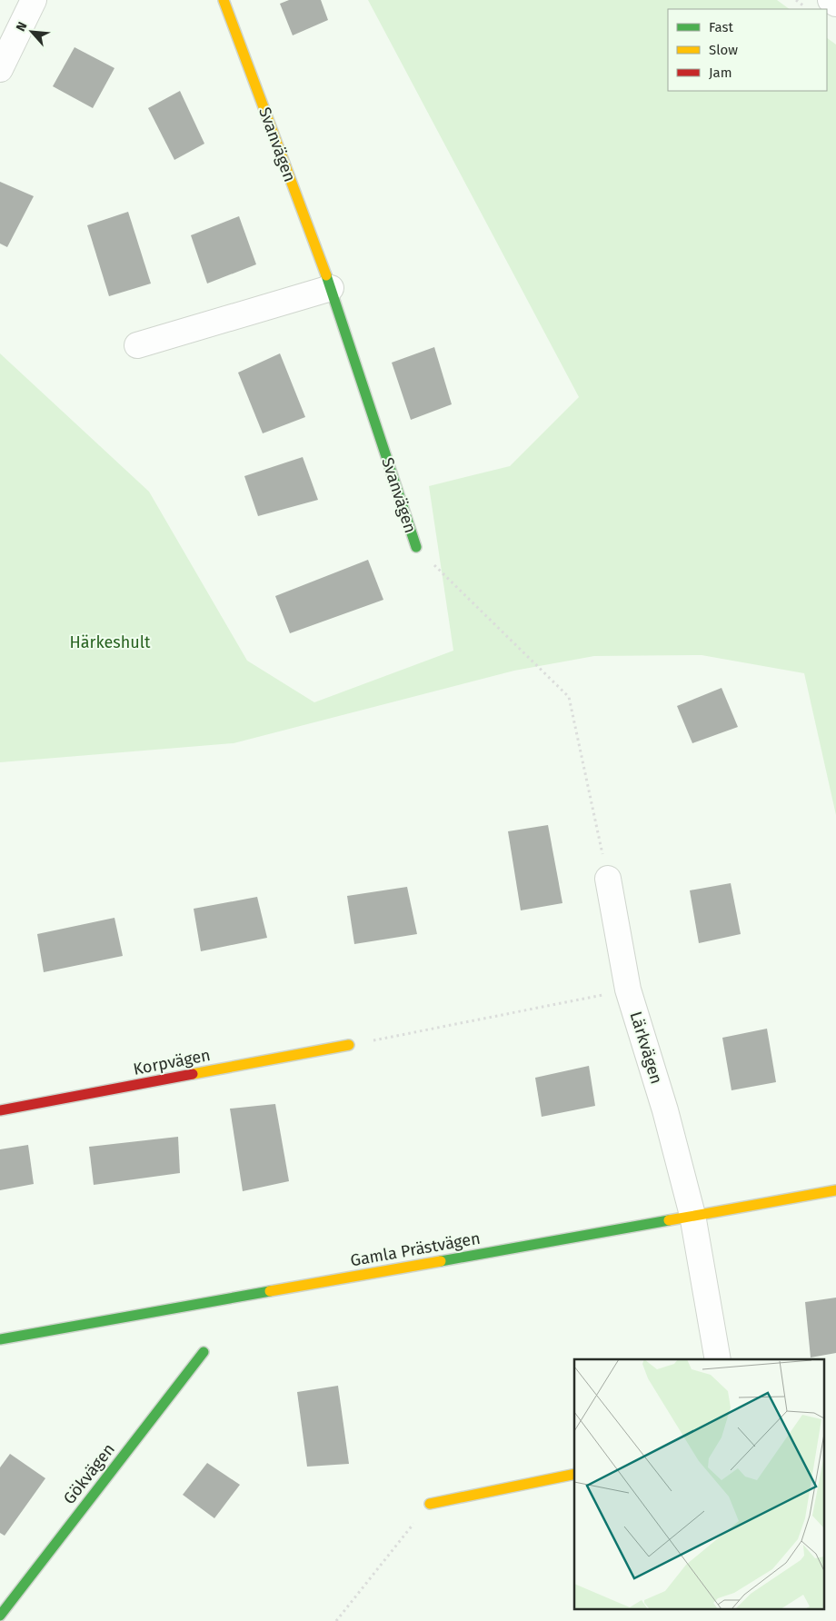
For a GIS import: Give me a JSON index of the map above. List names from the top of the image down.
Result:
{
  "streets": {
    "street": [
      "Svanvägen",
      "Lärkvägen",
      "Korpvägen",
      "Gamla Prästvägen",
      "Gökvägen"
    ]
  },
  "crossings": [
    ["Lärkvägen", "Gamla Prästvägen"]
  ],
  "parks": ["Härkeshult"],
  "legend": ["Fast", "Slow", "Jam"],
  "north": "top left"
}
